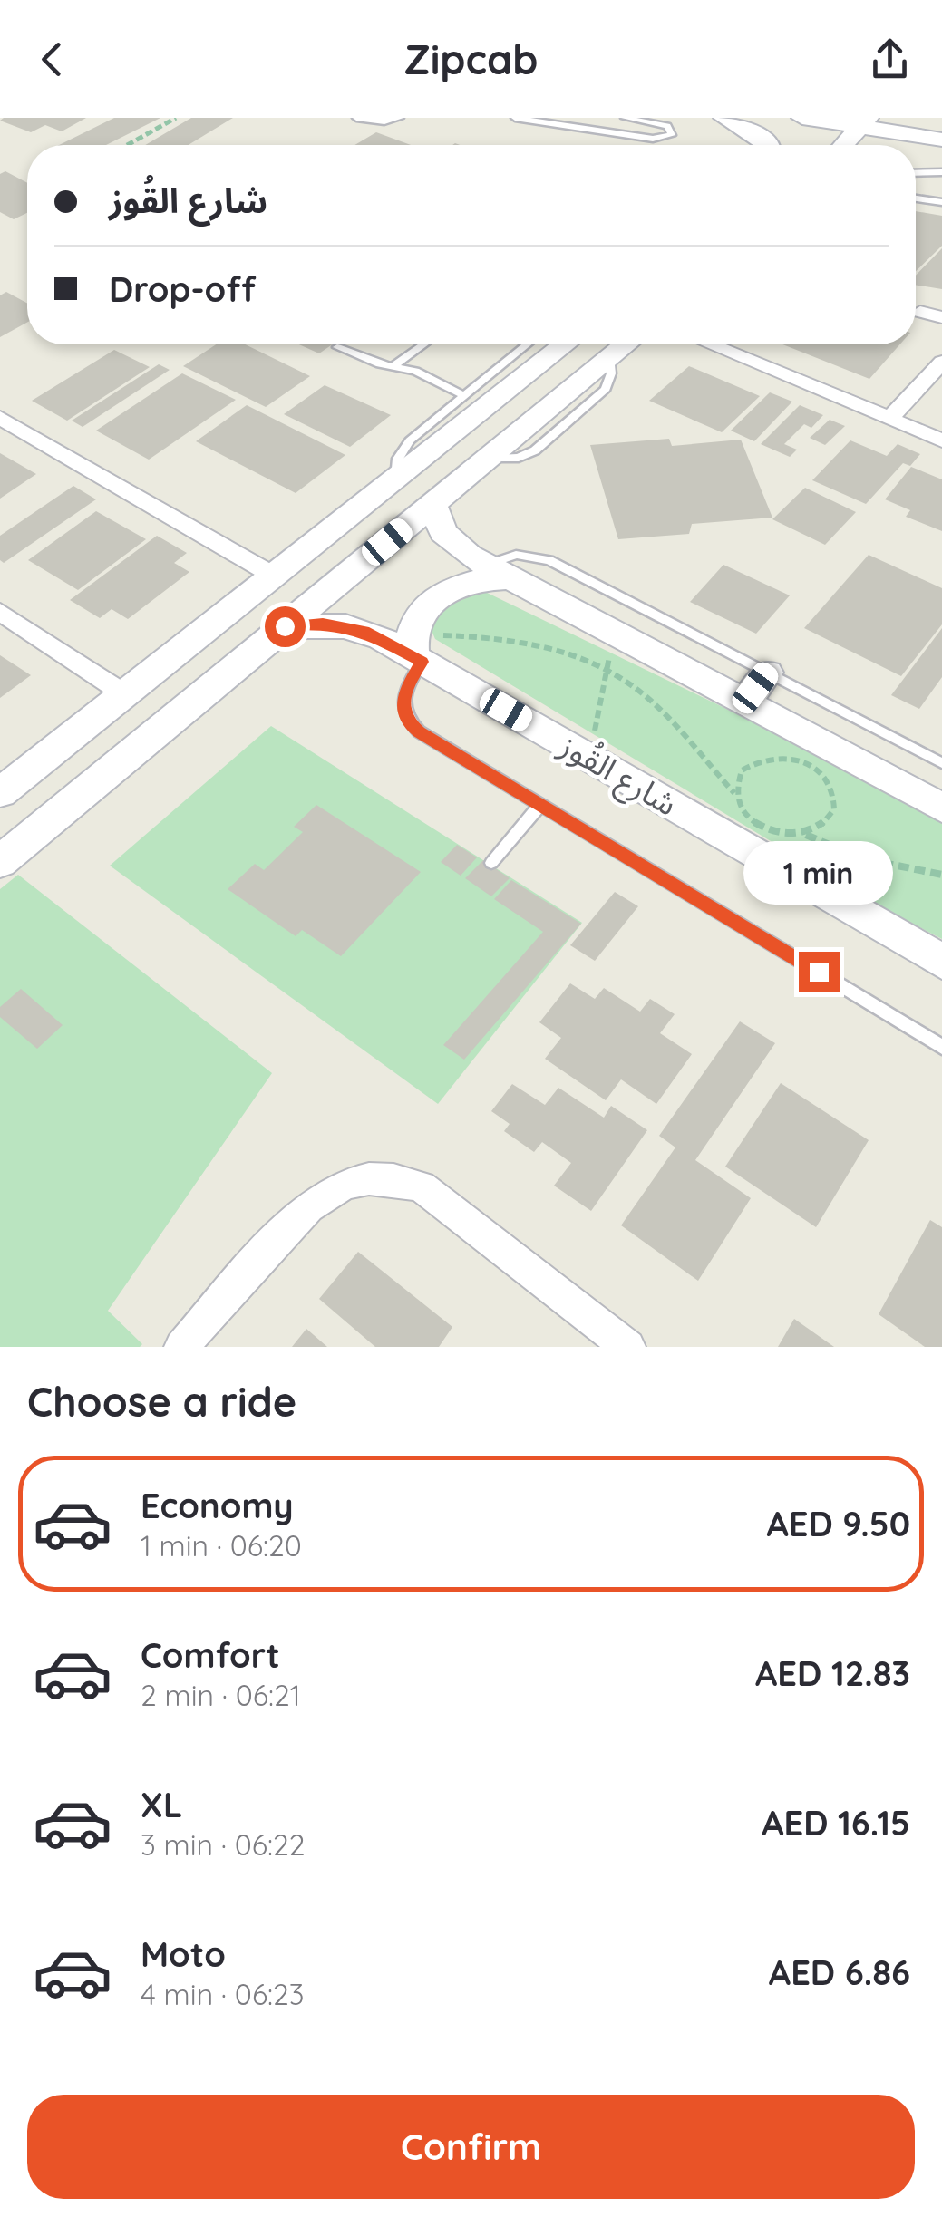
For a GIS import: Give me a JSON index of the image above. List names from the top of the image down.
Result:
{
  "streets": {
    "street": ["شارع القُوز"]
  },
  "page": {
    "header": "Zipcab",
    "banner": ["شارع القُوز", "Drop-off"],
    "bubble": "1 min",
    "heading": "Choose a ride",
    "list": [
      {
        "name": "Economy",
        "note": "1 min · 06:20",
        "value": "AED 9.50"
      },
      {
        "name": "Comfort",
        "note": "2 min · 06:21",
        "value": "AED 12.83"
      },
      {
        "name": "XL",
        "note": "3 min · 06:22",
        "value": "AED 16.15"
      },
      {
        "name": "Moto",
        "note": "4 min · 06:23",
        "value": "AED 6.86"
      }
    ],
    "buttons": "Confirm"
  }
}
